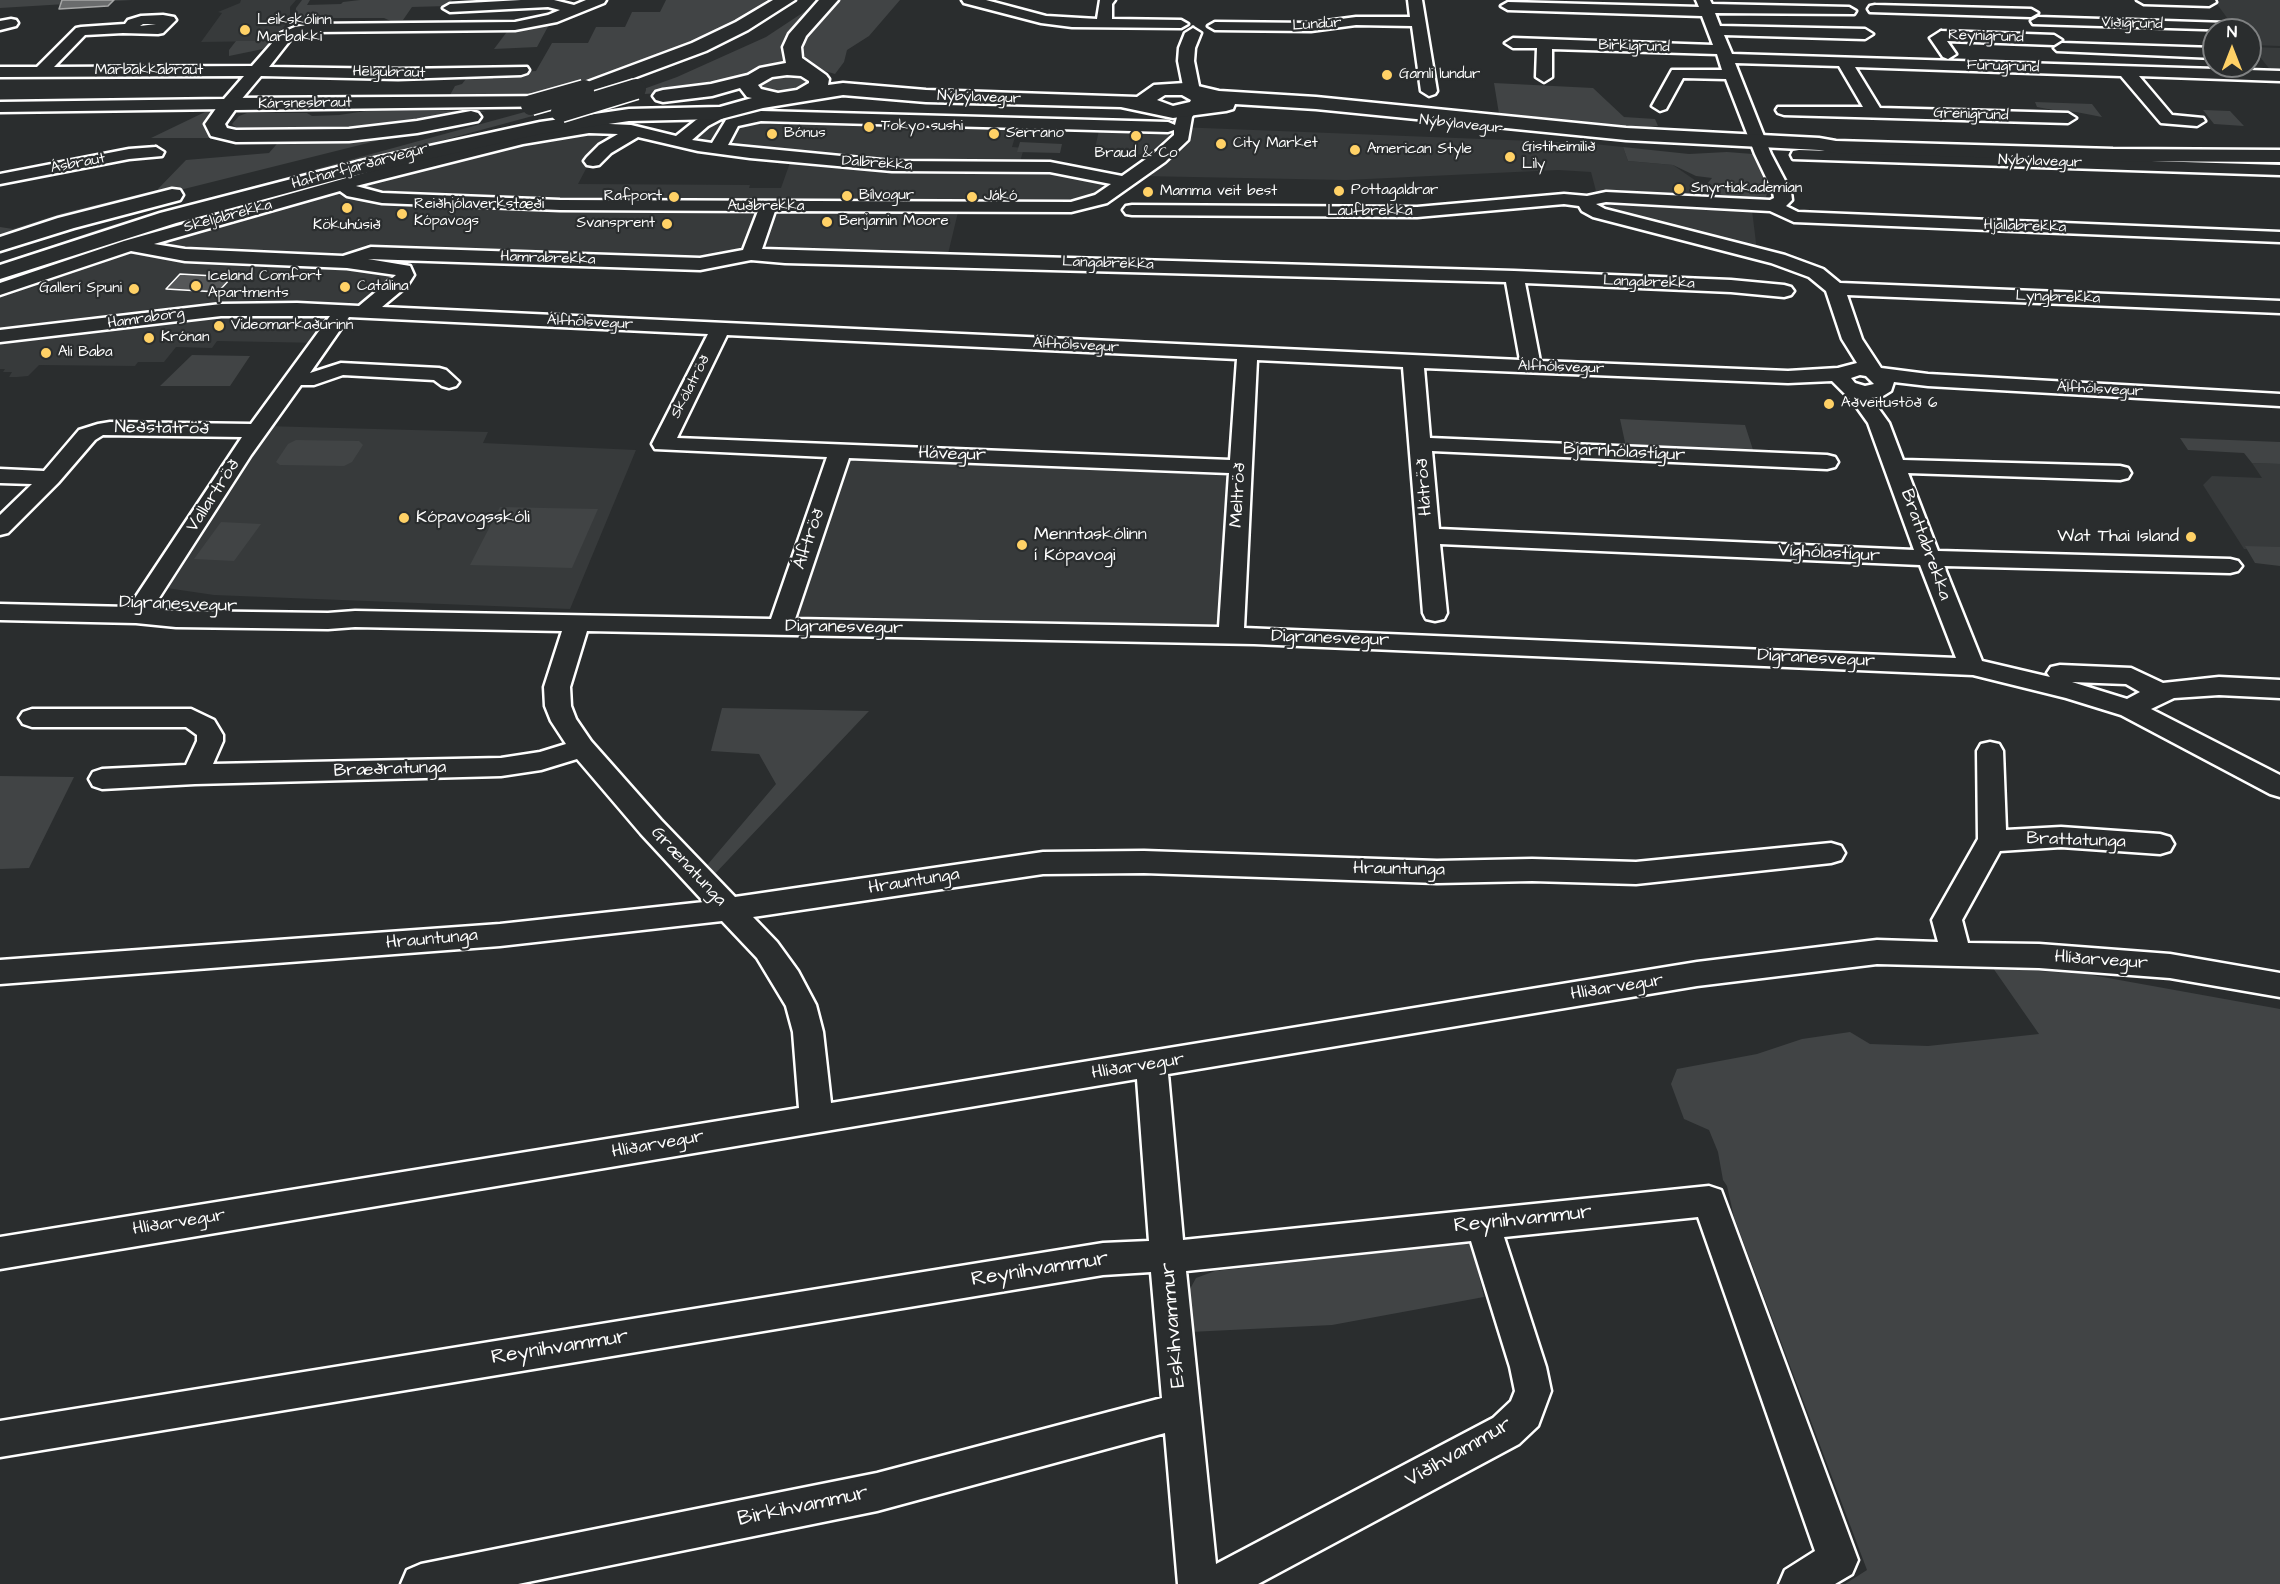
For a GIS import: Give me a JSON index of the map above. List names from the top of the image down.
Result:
{
  "streets": {
    "main road": ["Nýbýlavegur", "Kársnesbraut", "Hafnarfjarðarvegur"],
    "street": [
      "Víðigrund",
      "Lundur",
      "Reynigrund",
      "Birkigrund",
      "Furugrund",
      "Marbakkabraut",
      "Helgubraut",
      "Grenigrund",
      "Ásbraut",
      "Dalbrekka",
      "Auðbrekka",
      "Laufbrekka",
      "Skeljabrekka",
      "Hjallabrekka",
      "Hamrabrekka",
      "Langabrekka",
      "Lyngbrekka",
      "Hamraborg",
      "Álfhólsvegur",
      "Skólatröð",
      "Neðstatröð",
      "Bjarnhólastígur",
      "Hávegur",
      "Hátröð",
      "Meltröð",
      "Vallartröð",
      "Álftröð",
      "Brattabrekka",
      "Víghólastígur",
      "Digranesvegur",
      "Bræðratunga",
      "Brattatunga",
      "Grænatunga",
      "Hrauntunga",
      "Hlíðarvegur",
      "Reynihvammur",
      "Eskihvammur",
      "Víðihvammur",
      "Birkihvammur"
    ]
  },
  "crossings": [
    ["Víðigrund", "Reynigrund"],
    ["Reynigrund", "Furugrund"],
    ["Birkigrund", "Furugrund"],
    ["Marbakkabraut", "Helgubraut"],
    ["Nýbýlavegur", "Dalbrekka"],
    ["Kársnesbraut", "Hafnarfjarðarvegur"],
    ["Dalbrekka", "Auðbrekka"],
    ["Dalbrekka", "Skeljabrekka"],
    ["Hafnarfjarðarvegur", "Auðbrekka"],
    ["Hafnarfjarðarvegur", "Skeljabrekka"],
    ["Auðbrekka", "Skeljabrekka"],
    ["Laufbrekka", "Hjallabrekka"],
    ["Laufbrekka", "Lyngbrekka"],
    ["Skeljabrekka", "Hamrabrekka"],
    ["Hamrabrekka", "Langabrekka"],
    ["Hamrabrekka", "Hamraborg"],
    ["Hamrabrekka", "Álfhólsvegur"],
    ["Hamraborg", "Álfhólsvegur"],
    ["Hamraborg", "Vallartröð"],
    ["Álfhólsvegur", "Skólatröð"],
    ["Álfhólsvegur", "Hátröð"],
    ["Álfhólsvegur", "Meltröð"],
    ["Álfhólsvegur", "Brattabrekka"],
    ["Skólatröð", "Hávegur"],
    ["Neðstatröð", "Vallartröð"],
    ["Bjarnhólastígur", "Hátröð"],
    ["Hávegur", "Meltröð"],
    ["Hávegur", "Álftröð"],
    ["Hátröð", "Víghólastígur"],
    ["Meltröð", "Digranesvegur"],
    ["Vallartröð", "Digranesvegur"],
    ["Álftröð", "Digranesvegur"],
    ["Brattabrekka", "Víghólastígur"],
    ["Brattabrekka", "Digranesvegur"],
    ["Digranesvegur", "Grænatunga"],
    ["Bræðratunga", "Grænatunga"],
    ["Grænatunga", "Hrauntunga"],
    ["Grænatunga", "Hlíðarvegur"],
    ["Hlíðarvegur", "Eskihvammur"],
    ["Reynihvammur", "Eskihvammur"],
    ["Reynihvammur", "Víðihvammur"],
    ["Eskihvammur", "Birkihvammur"]
  ],
  "places": [
    "Leikskólinn Marbakki",
    "Gamli lundur",
    "Tokyo sushi",
    "Bónus",
    "Serrano",
    "Braud & Co",
    "City Market",
    "American Style",
    "Gistiheimilið Lily",
    "Snyrtiakademían",
    "Pottagaldrar",
    "Mamma veit best",
    "Bílvogur",
    "Rafport",
    "Jákó",
    "Kökuhúsið",
    "Reiðhjólaverkstæði Kópavogs",
    "Benjamin Moore",
    "Svansprent",
    "Iceland Comfort Apartments",
    "Catalina",
    "Gallerí Spuni",
    "Videomarkaðurinn",
    "Krónan",
    "Ali Baba",
    "Aðveitustöð 6",
    "Kópavogsskóli",
    "Wat Thai Island",
    "Menntaskólinn í Kópavogi"
  ],
  "north": "top"
}
